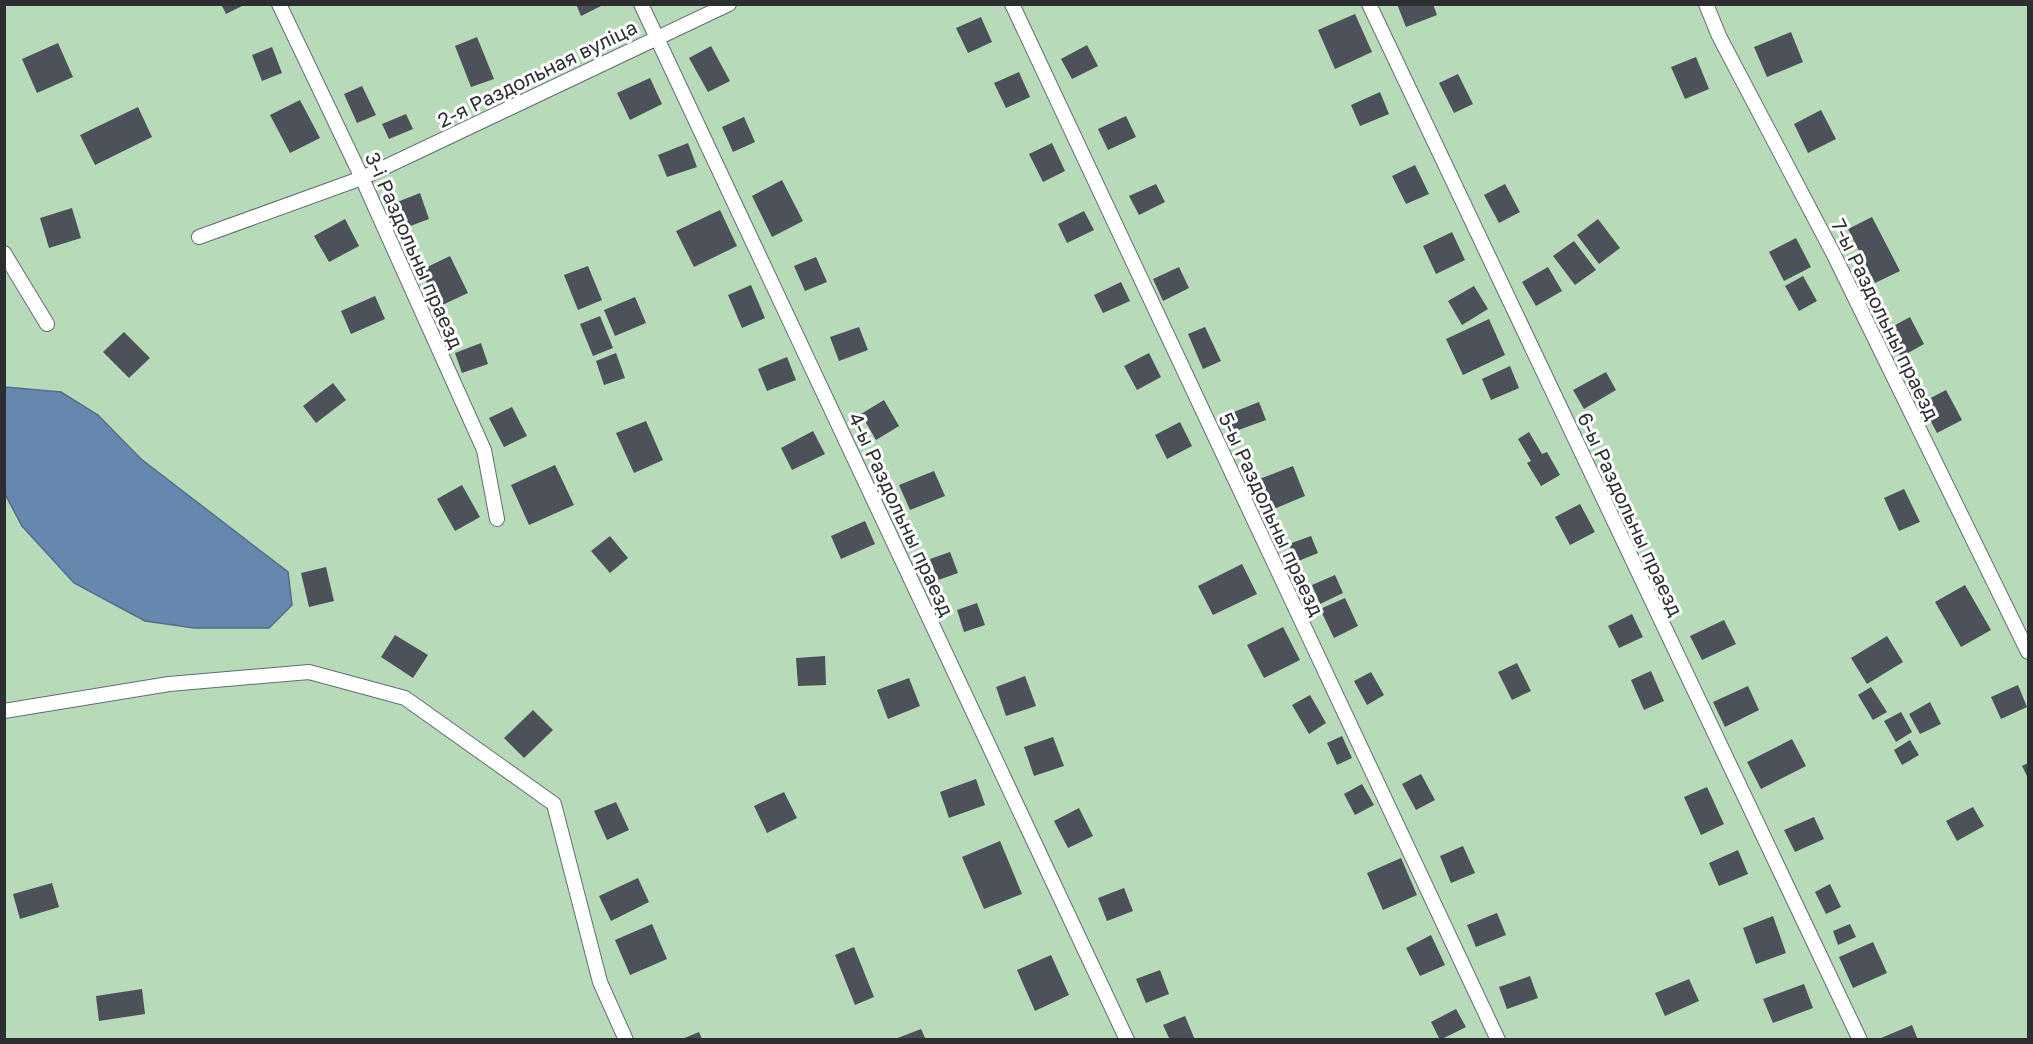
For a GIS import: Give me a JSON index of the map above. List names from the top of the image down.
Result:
{
  "streets": {
    "lane": [
      "2-я Раздольная вуліца",
      "3-і Раздольны праезд",
      "7-ы Раздольны праезд",
      "4-ы Раздольны праезд",
      "5-ы Раздольны праезд",
      "6-ы Раздольны праезд"
    ]
  },
  "crossings": [
    ["2-я Раздольная вуліца", "3-і Раздольны праезд"],
    ["2-я Раздольная вуліца", "4-ы Раздольны праезд"]
  ]
}
